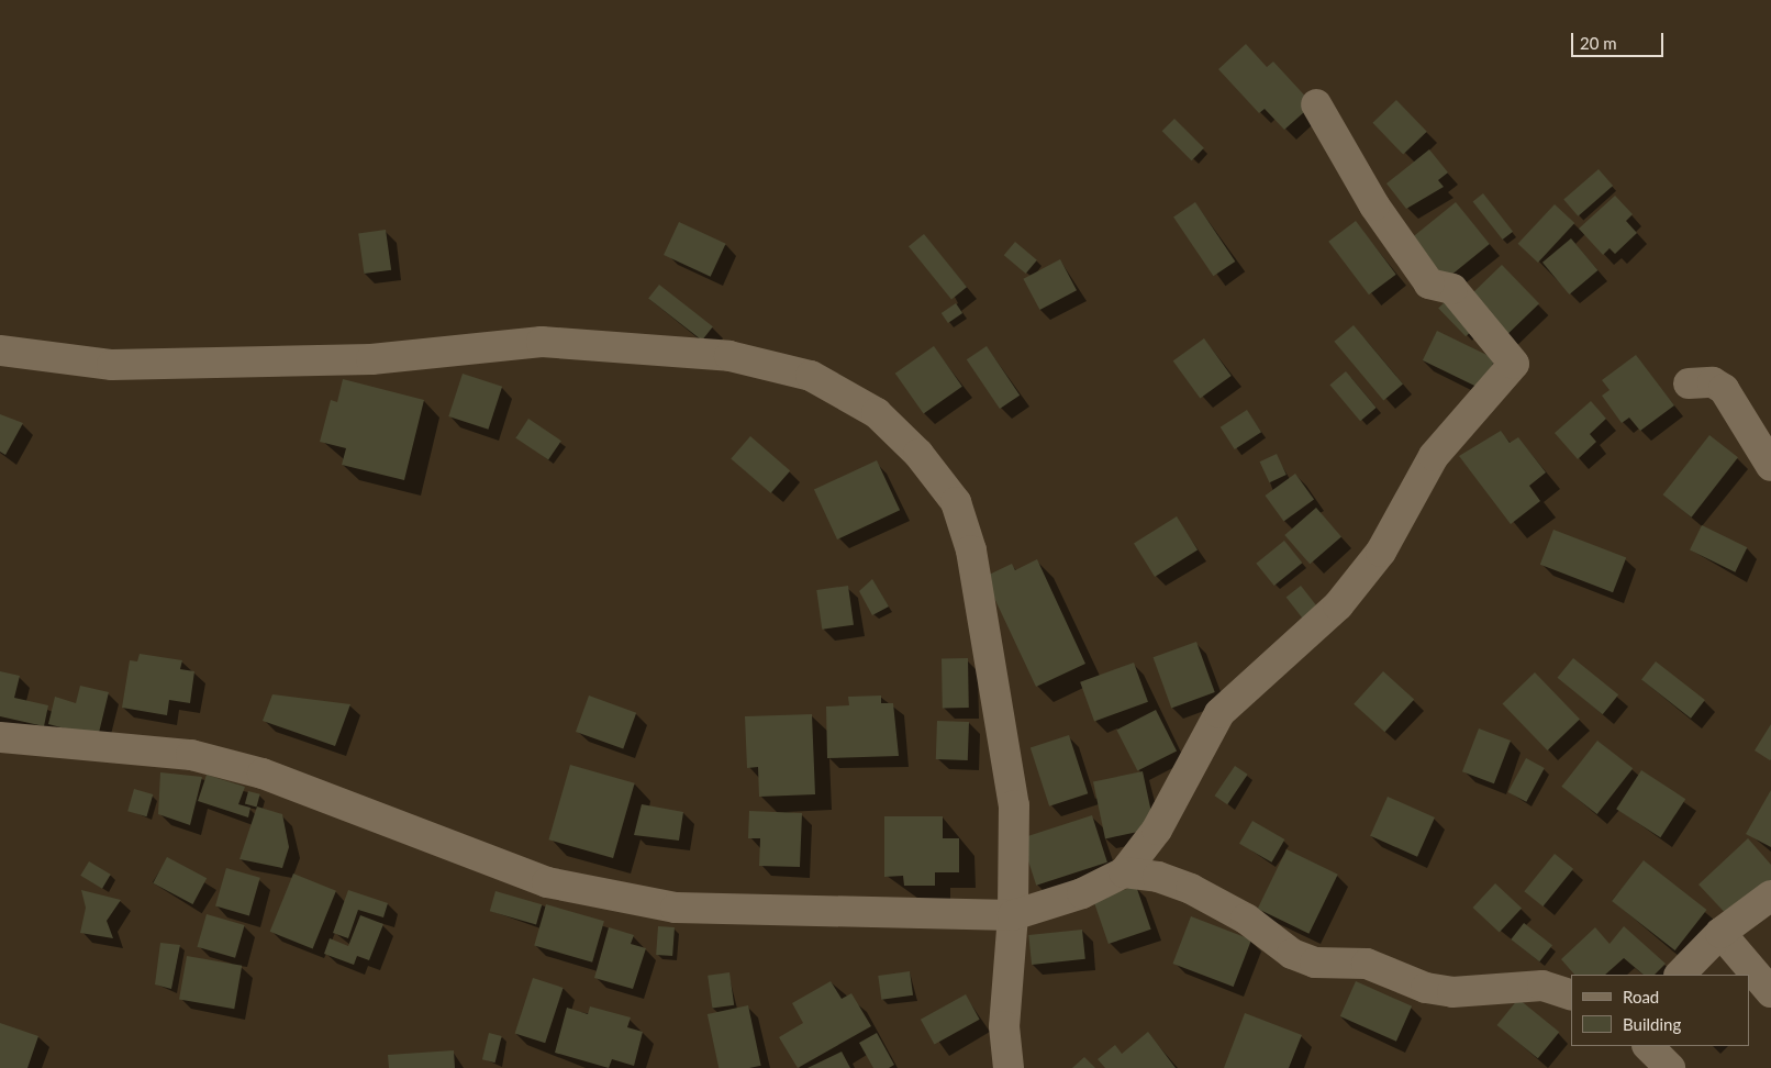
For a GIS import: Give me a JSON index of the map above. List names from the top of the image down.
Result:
{
  "legend": ["Road", "Building"],
  "scale_bar": "20 m"
}
